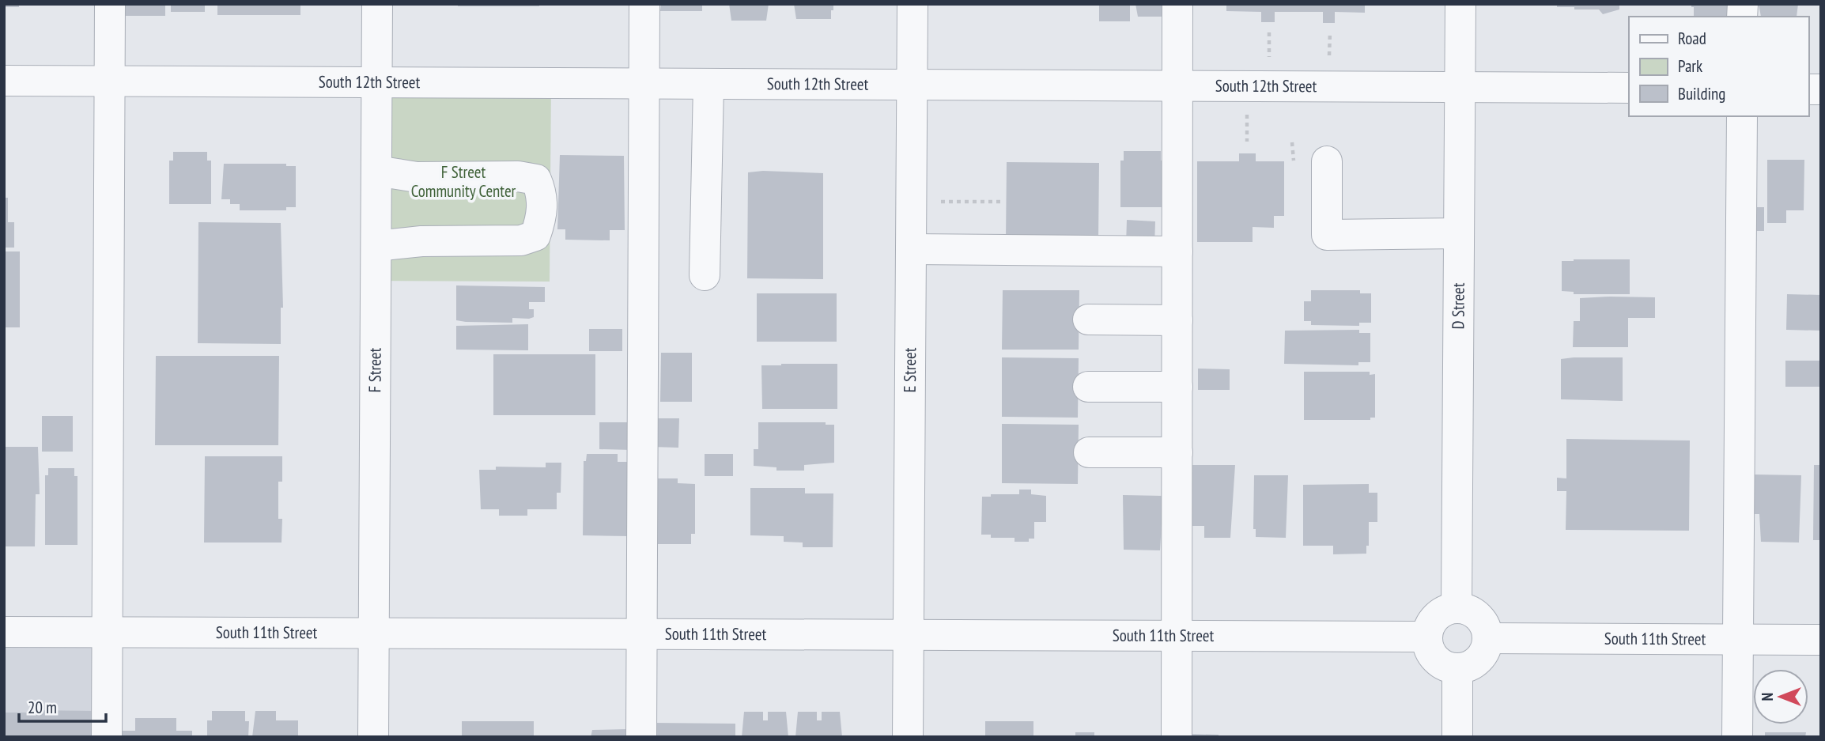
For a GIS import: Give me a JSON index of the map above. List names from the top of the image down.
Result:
{
  "streets": {
    "street": [
      "South 12th Street",
      "D Street",
      "F Street",
      "E Street",
      "South 11th Street"
    ]
  },
  "crossings": [
    ["South 12th Street", "D Street"],
    ["South 12th Street", "F Street"],
    ["South 12th Street", "E Street"],
    ["D Street", "South 11th Street"],
    ["F Street", "South 11th Street"],
    ["E Street", "South 11th Street"]
  ],
  "parks": ["F Street Community Center"],
  "legend": ["Road", "Park", "Building"],
  "scale_bar": "20 m",
  "north": "left"
}
